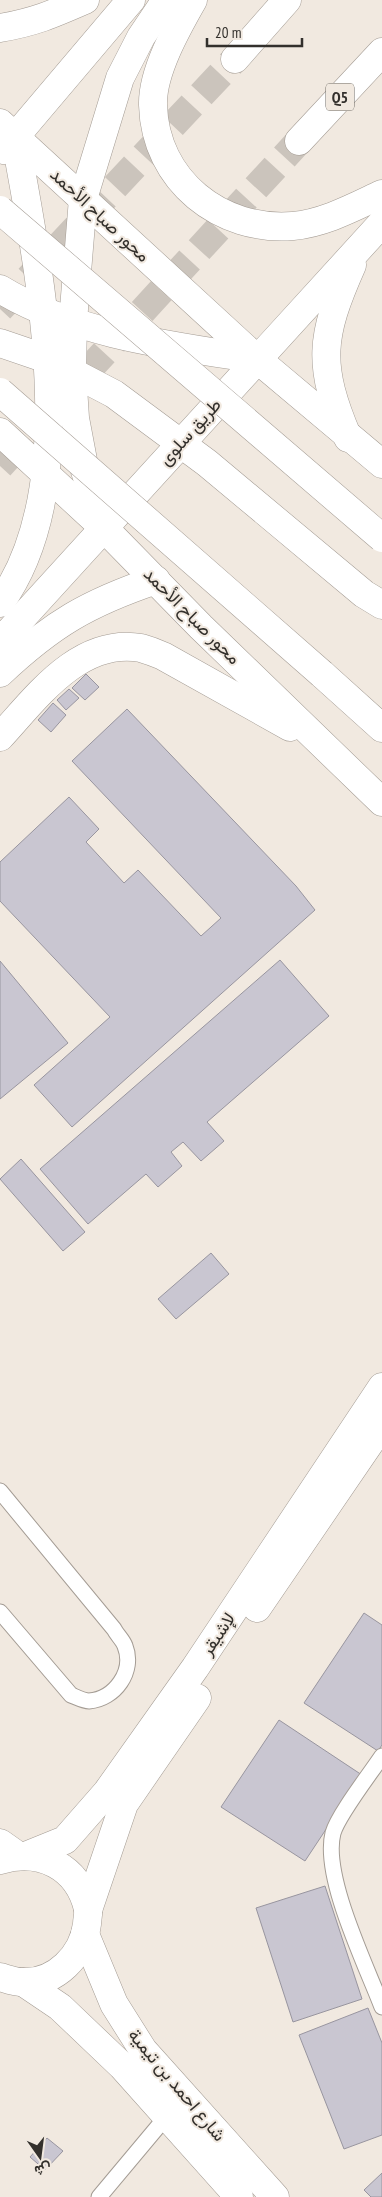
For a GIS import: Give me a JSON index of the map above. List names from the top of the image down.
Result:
{
  "streets": {
    "main road": [
      "Q5",
      "محور صباح الأحمد",
      "طريق سلوى",
      "لإشيقر",
      "شارع احمد بن تيمية"
    ]
  },
  "crossings": [
    ["محور صباح الأحمد", "طريق سلوى"],
    ["لإشيقر", "شارع احمد بن تيمية"]
  ],
  "scale_bar": "20 m",
  "north": "bottom"
}
